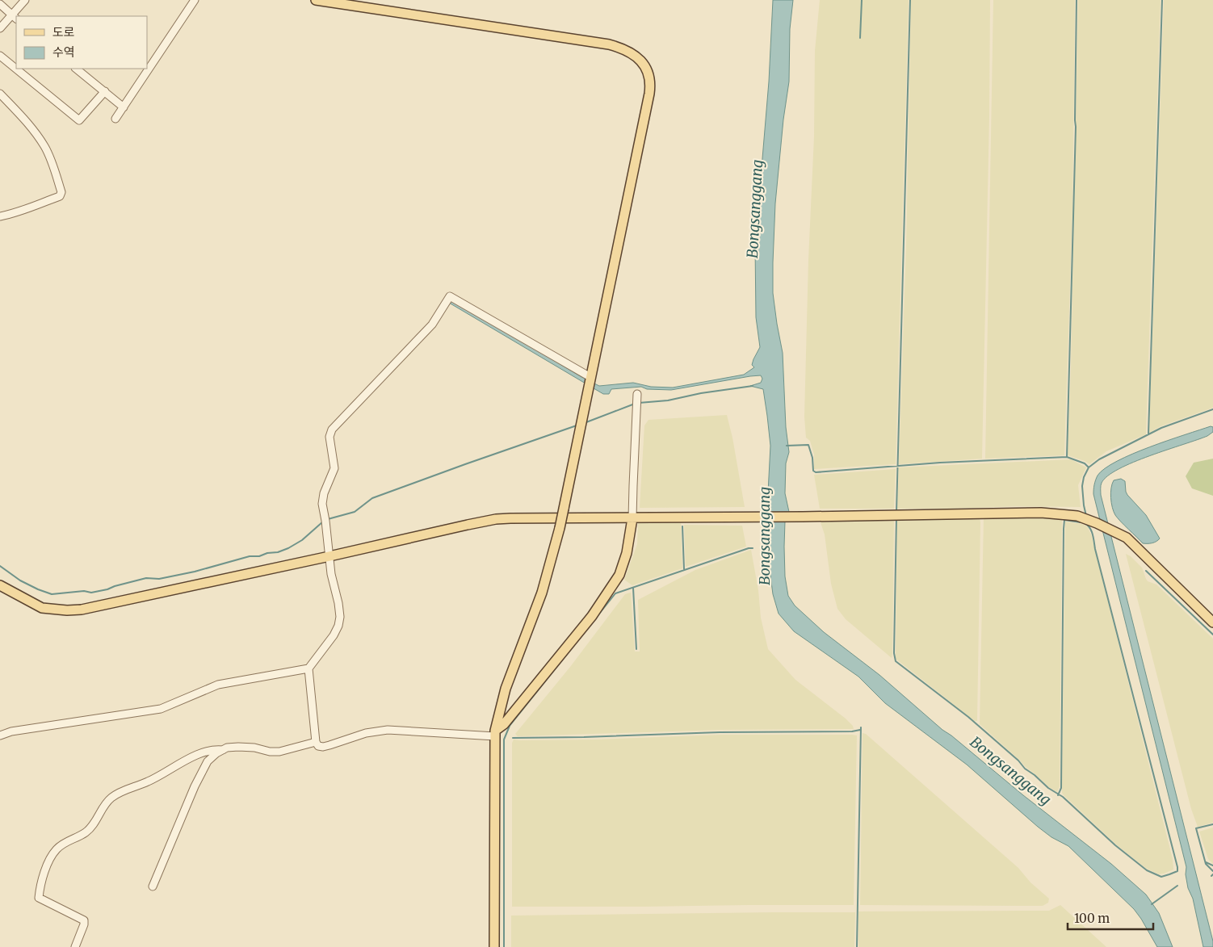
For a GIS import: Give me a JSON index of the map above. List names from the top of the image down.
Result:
{
  "water": ["Bongsanggang"],
  "legend": ["도로", "수역"],
  "scale_bar": "100 m"
}
